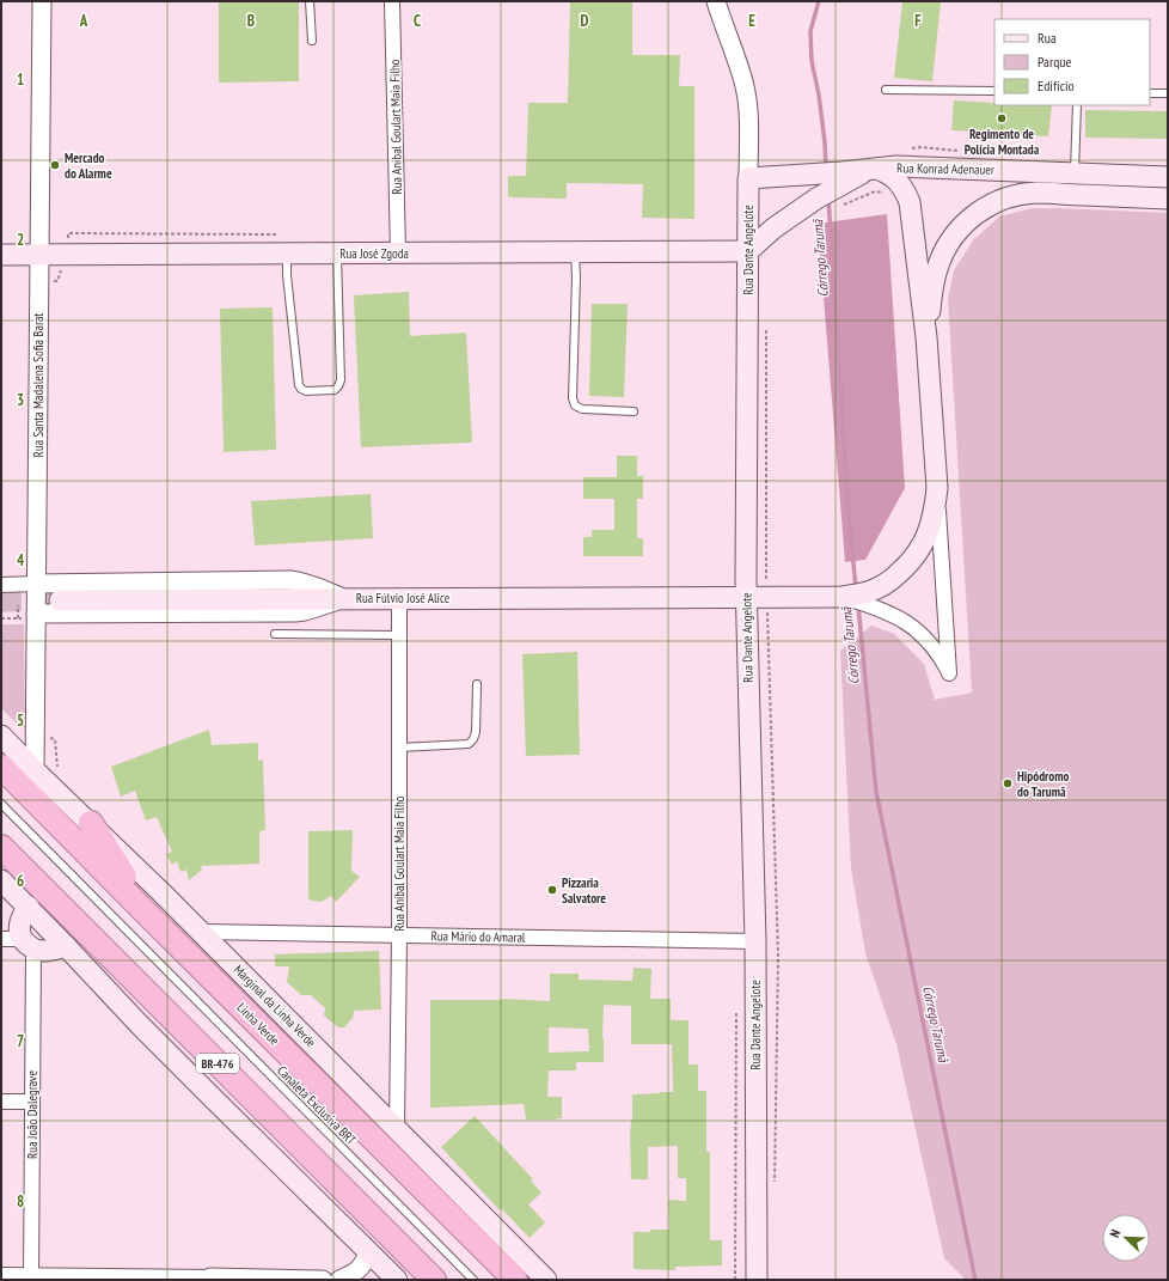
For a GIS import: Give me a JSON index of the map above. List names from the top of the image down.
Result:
{
  "streets": {
    "highway": ["Linha Verde", "BR-476"],
    "main road": [
      "Rua Konrad Adenauer",
      "Rua Dante Angelote",
      "Rua José Zgoda",
      "Rua Fúlvio José Alice",
      "Marginal da Linha Verde"
    ],
    "street": [
      "Rua Aníbal Goulart Maia Filho",
      "Rua Santa Madalena Sofia Barat",
      "Rua Mário do Amaral",
      "Rua João Dalegrave"
    ],
    "lane": ["Canaleta Exclusiva BRT"]
  },
  "crossings": [
    ["Rua Aníbal Goulart Maia Filho", "Rua José Zgoda"],
    ["Rua Aníbal Goulart Maia Filho", "Rua Fúlvio José Alice"],
    ["Rua Aníbal Goulart Maia Filho", "Rua Mário do Amaral"],
    ["Rua Aníbal Goulart Maia Filho", "Marginal da Linha Verde"],
    ["Rua Konrad Adenauer", "Rua Dante Angelote"],
    ["Rua Konrad Adenauer", "Rua José Zgoda"],
    ["Rua Dante Angelote", "Rua José Zgoda"],
    ["Rua Dante Angelote", "Rua Fúlvio José Alice"],
    ["Rua Dante Angelote", "Rua Mário do Amaral"],
    ["Rua José Zgoda", "Rua Santa Madalena Sofia Barat"],
    ["Rua Santa Madalena Sofia Barat", "Marginal da Linha Verde"],
    ["Rua Mário do Amaral", "Marginal da Linha Verde"]
  ],
  "water": ["Córrego Tarumã"],
  "places": [
    "Regimento de Polícia Montada",
    "Mercado do Alarme",
    "Hipódromo do Tarumã",
    "Pizzaria Salvatore"
  ],
  "legend": ["Rua", "Parque", "Edifício"],
  "north": "top left",
  "grid": {
    "columns": [
      "A",
      "B",
      "C",
      "D",
      "E",
      "F"
    ],
    "rows": [
      "1",
      "2",
      "3",
      "4",
      "5",
      "6",
      "7",
      "8"
    ]
  }
}
